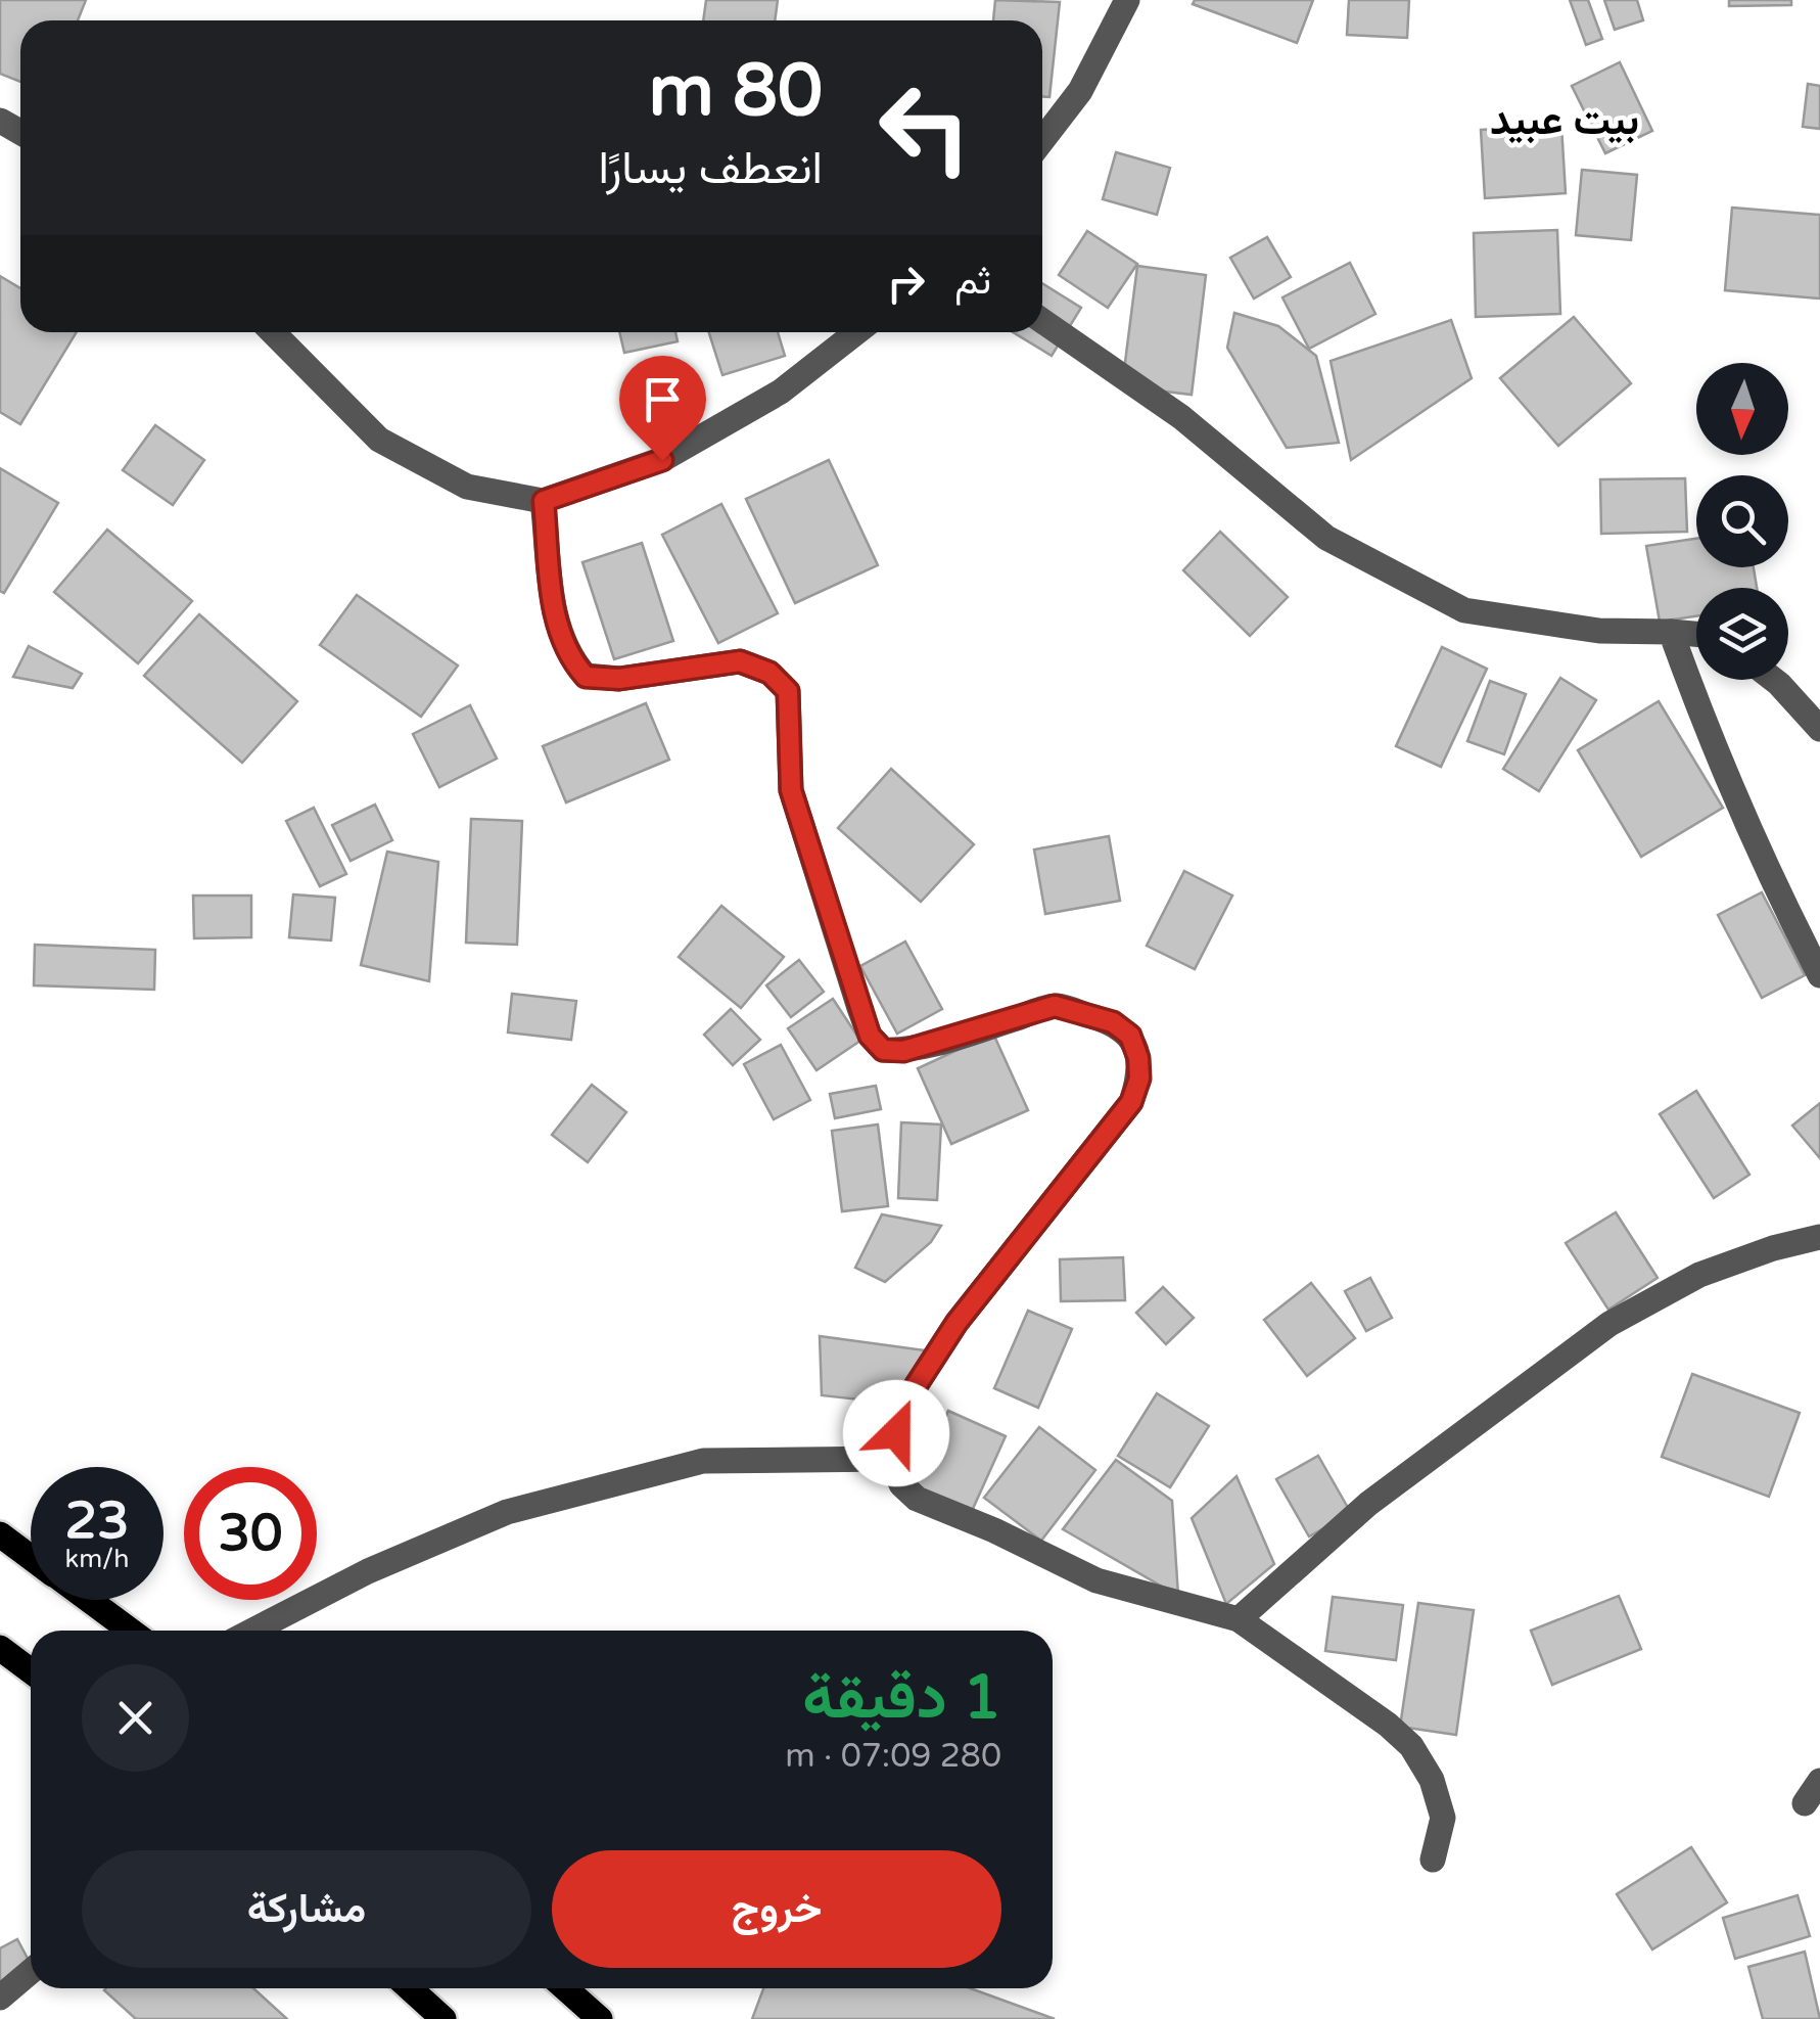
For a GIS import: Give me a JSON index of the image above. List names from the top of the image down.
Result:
{
  "districts": ["بيت عبيد"],
  "north": "bottom",
  "page": {
    "turn": ["80 m", "انعطف يسارًا"],
    "then": "ثم",
    "speed": "23 km/h",
    "limit": "30",
    "heading": ["1 دقيقة", "280 m · 07:09"],
    "buttons": ["خروج", "مشاركة"]
  }
}
